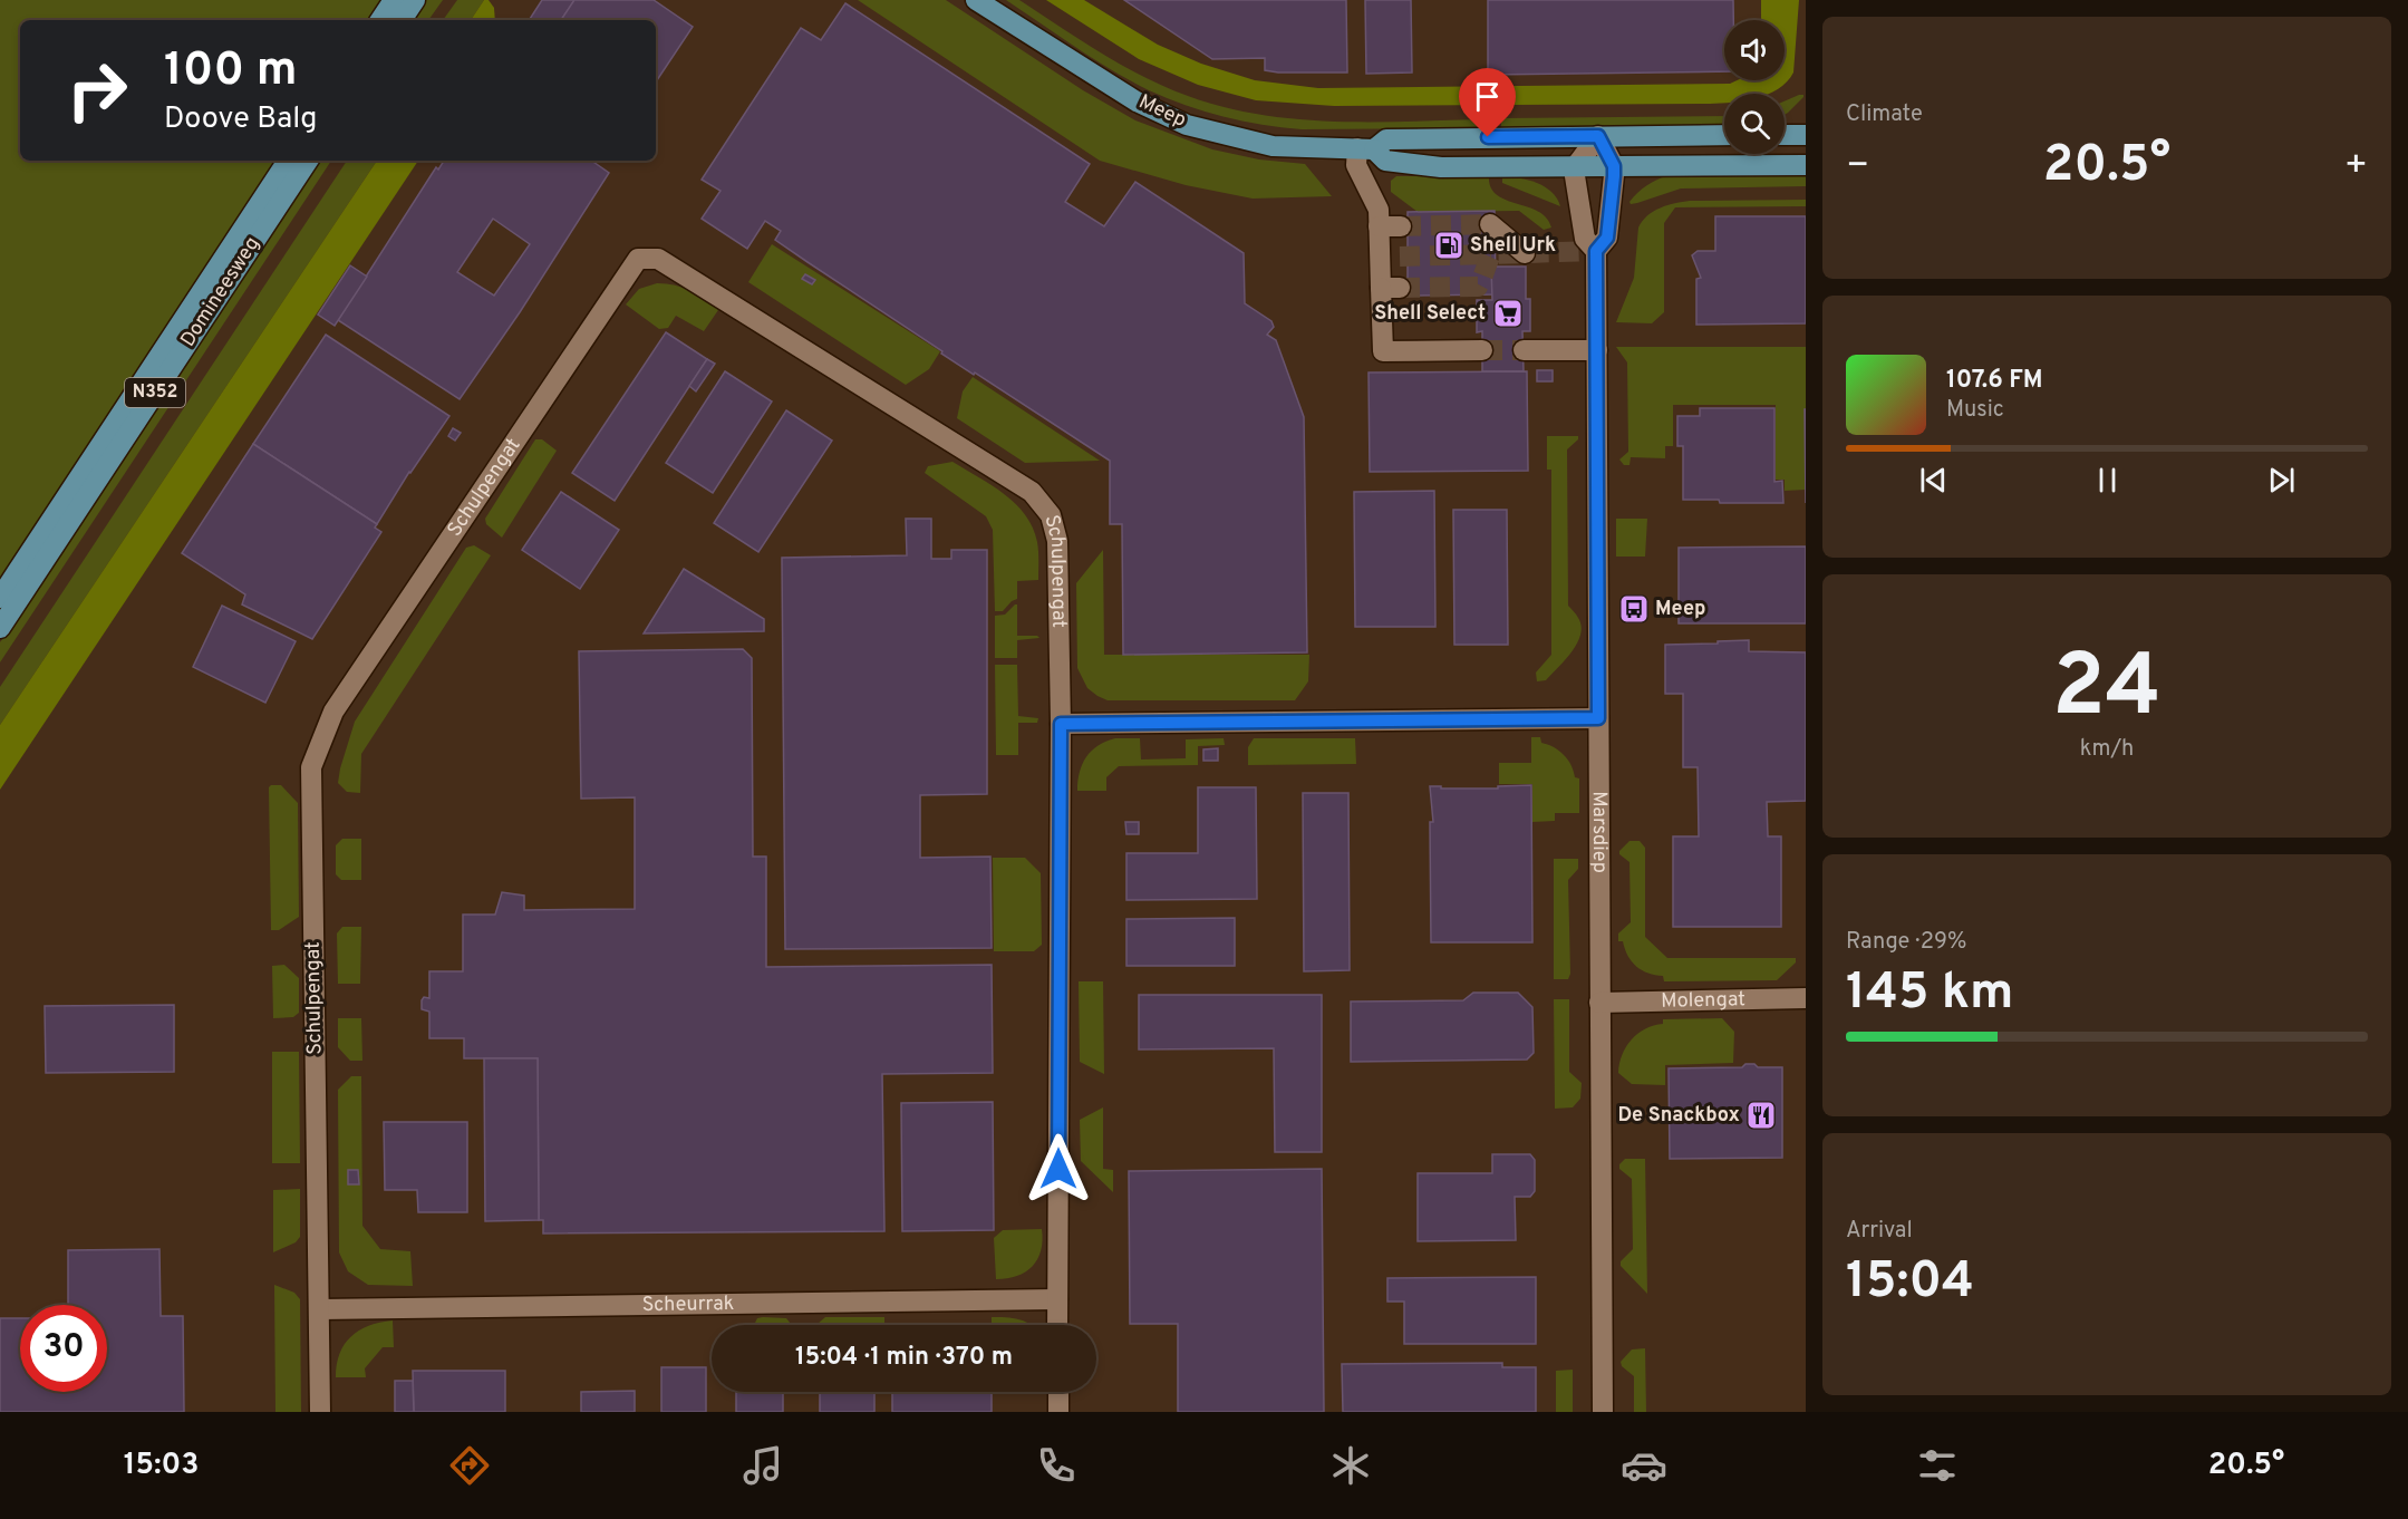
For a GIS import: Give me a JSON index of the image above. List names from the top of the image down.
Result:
{
  "streets": {
    "main road": ["Meep", "Domineesweg", "N352"],
    "street": [
      "Schulpengat",
      "Marsdiep",
      "Molengat",
      "Scheurrak"
    ]
  },
  "crossings": [
    ["Meep", "Marsdiep"],
    ["Schulpengat", "Scheurrak"],
    ["Marsdiep", "Molengat"]
  ],
  "places": {
    "fuel station": ["Shell Urk"],
    "supermarket": ["Shell Select"],
    "bus stop": ["Meep"],
    "restaurant": ["De Snackbox"]
  },
  "page": {
    "tile": [
      "Climate",
      ["24", "km/h"],
      ["Range · 29%", "145 km"],
      ["Arrival", "15:04"]
    ],
    "turn": ["100 m", "Doove Balg"],
    "heat": ["−", "20.5°", "+"],
    "song": ["107.6 FM", "Music"],
    "limit": "30",
    "trip": "15:04 · 1 min · 370 m",
    "tabs": ["15:03", "20.5°"]
  }
}
